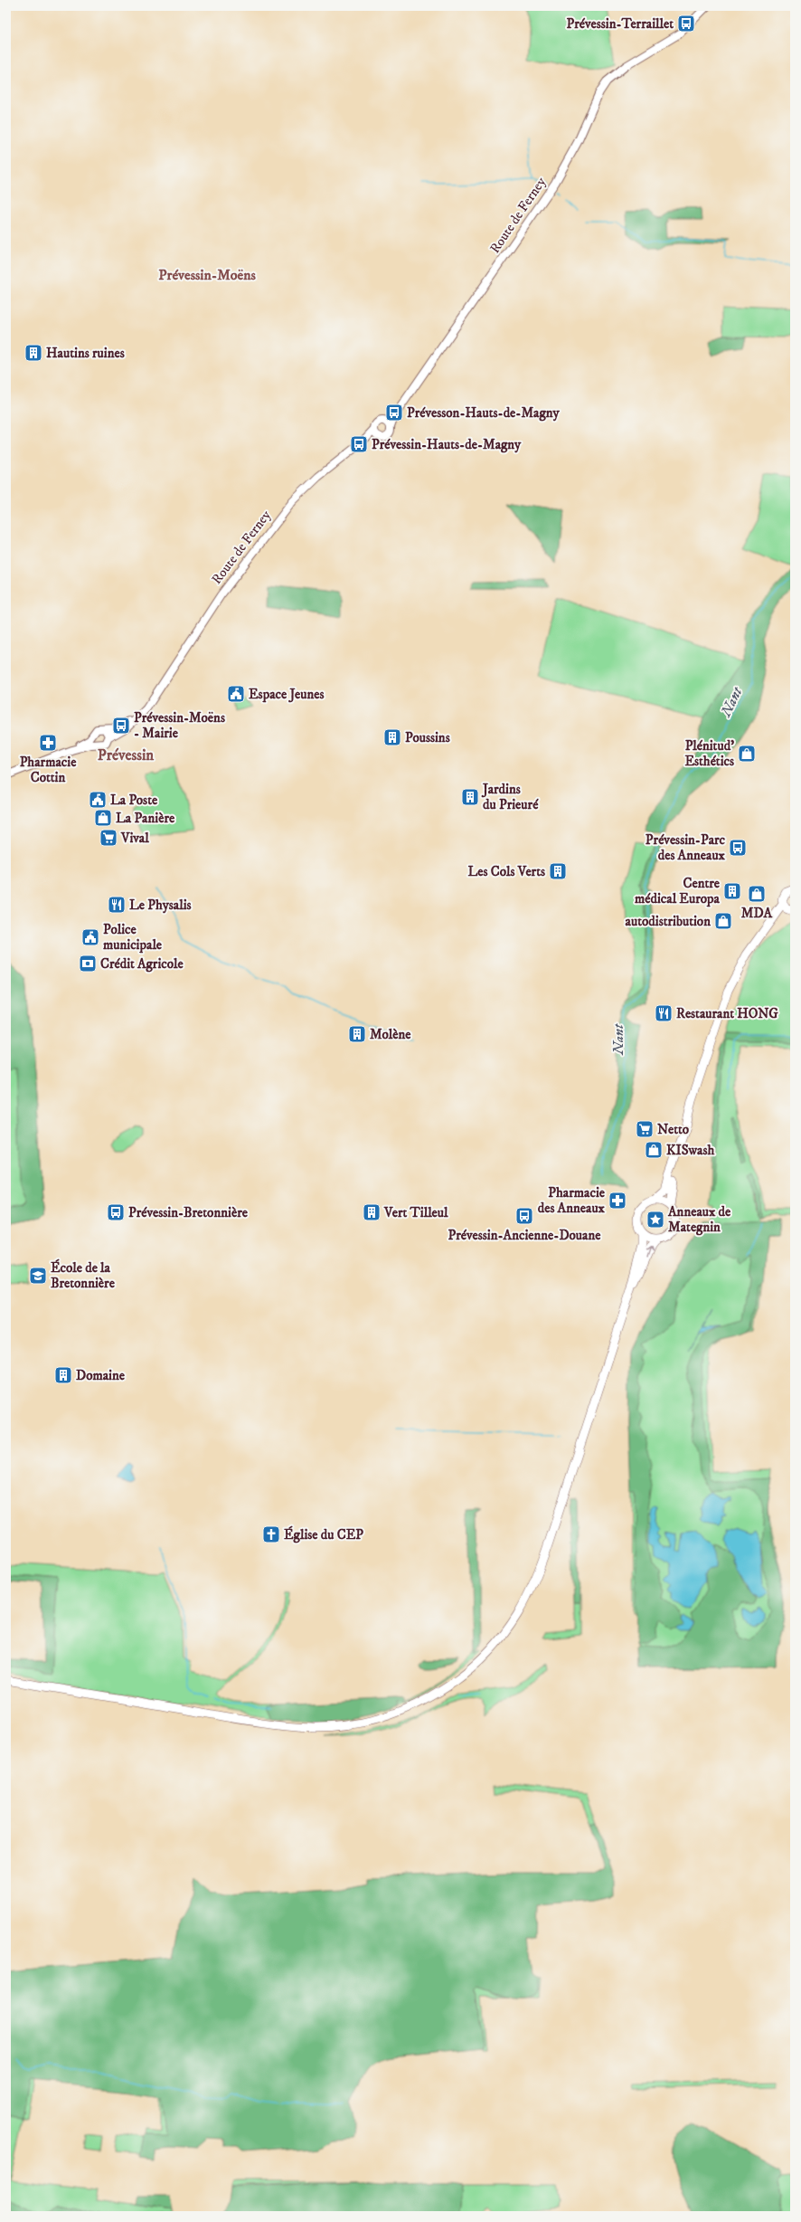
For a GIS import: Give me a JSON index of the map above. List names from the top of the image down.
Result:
{
  "streets": {
    "main road": ["Route de Ferney"]
  },
  "districts": ["Prévessin-Moëns", "Prévessin"],
  "water": ["Nant"],
  "places": {
    "bus stop": [
      "Prévessin-Terraillet",
      "Prévesson-Hauts-de-Magny",
      "Prévessin-Hauts-de-Magny",
      "Prévessin-Moëns - Mairie",
      "Prévessin-Parc des Anneaux",
      "Prévessin-Bretonnière",
      "Prévessin-Ancienne-Douane"
    ],
    "building": [
      "Hautins ruines",
      "Poussins",
      "Jardins du Prieuré",
      "Les Cols Verts",
      "Centre médical Europa",
      "Molène",
      "Vert Tilleul",
      "Domaine"
    ],
    "public building": ["Espace Jeunes", "La Poste", "Police municipale"],
    "pharmacy": ["Pharmacie Cottin", "Pharmacie des Anneaux"],
    "shop": [
      "Plénitud' Esthétics",
      "La Panière",
      "MDA",
      "autodistribution",
      "KISwash"
    ],
    "supermarket": ["Vival", "Netto"],
    "restaurant": ["Le Physalis", "Restaurant HONG"],
    "bank": ["Crédit Agricole"],
    "place": ["Anneaux de Mategnin"],
    "school or university": ["École de la Bretonnière"],
    "church": ["Église du CEP"]
  }
}
